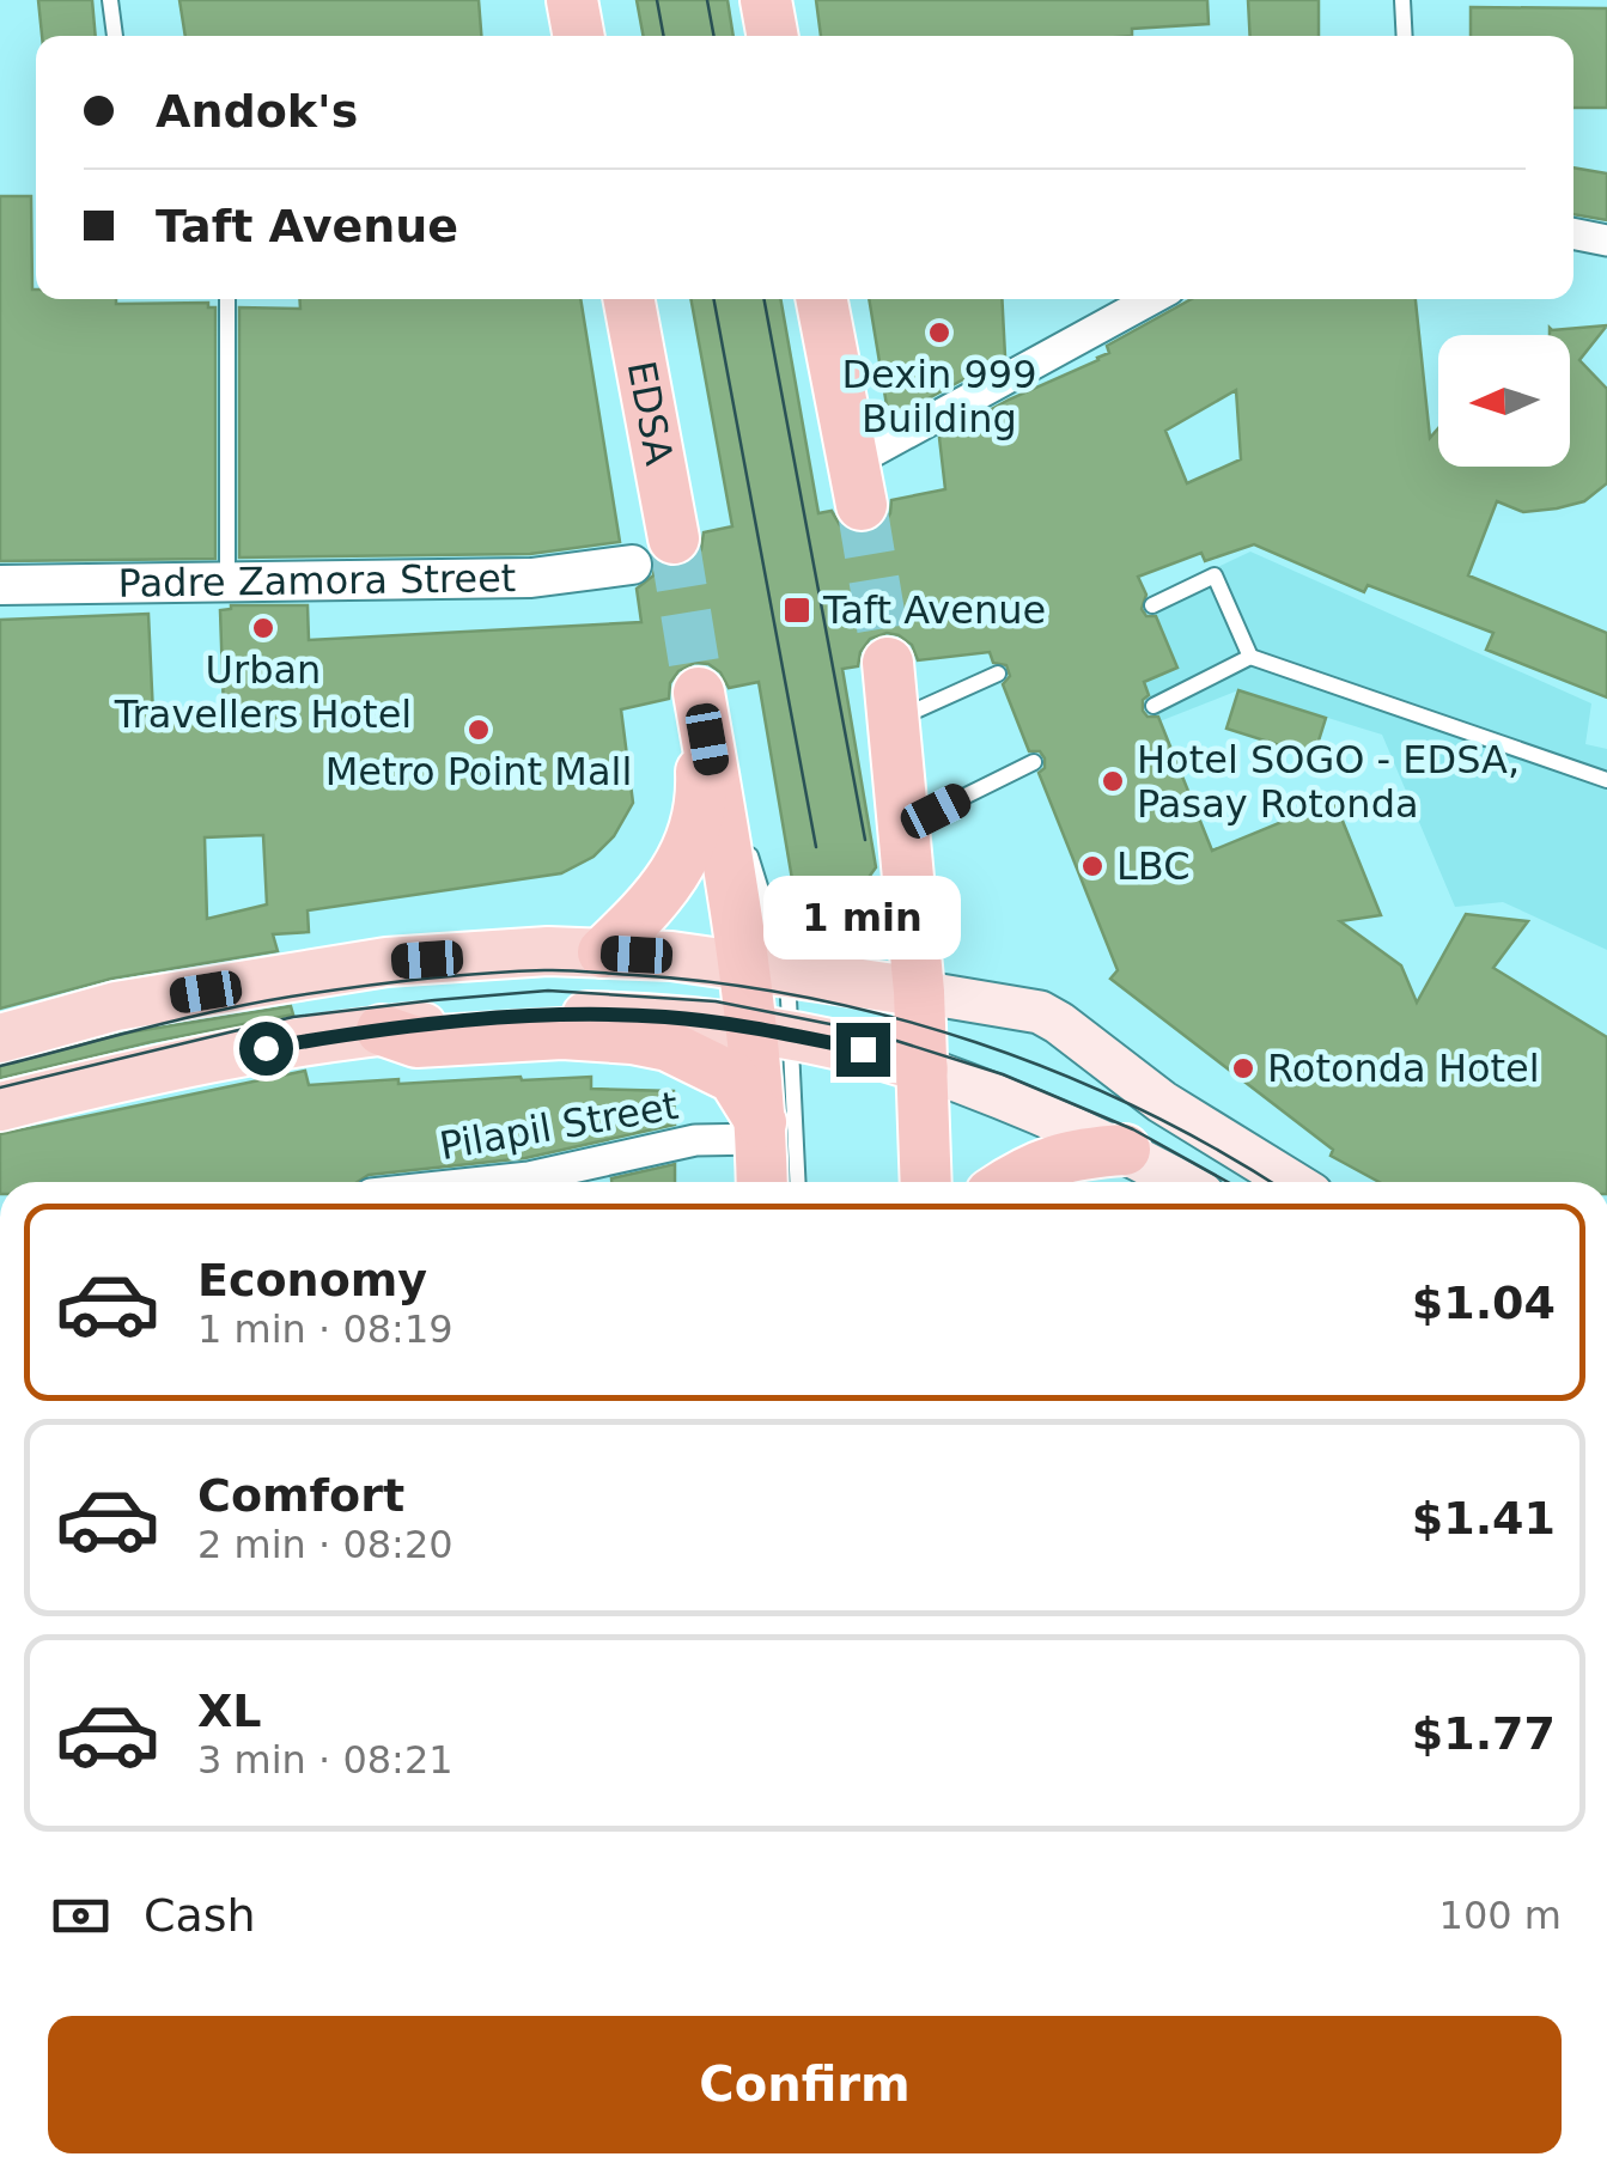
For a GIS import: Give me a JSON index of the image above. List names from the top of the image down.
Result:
{
  "streets": {
    "highway": ["EDSA"],
    "street": ["Padre Zamora Street", "Pilapil Street"]
  },
  "crossings": [
    ["EDSA", "Padre Zamora Street"]
  ],
  "places": {
    "other": [
      "Dexin 999 Building",
      "Urban Travellers Hotel",
      "Metro Point Mall",
      "Hotel SOGO - EDSA, Pasay Rotonda",
      "LBC",
      "Rotonda Hotel"
    ],
    "transit": ["Taft Avenue"]
  },
  "north": "left",
  "page": {
    "banner": ["Andok's", "Taft Avenue"],
    "bubble": "1 min",
    "list": [
      {
        "name": "Economy",
        "note": "1 min · 08:19",
        "value": "$1.04"
      },
      {
        "name": "Comfort",
        "note": "2 min · 08:20",
        "value": "$1.41"
      },
      {
        "name": "XL",
        "note": "3 min · 08:21",
        "value": "$1.77"
      }
    ],
    "pay": ["Cash", "100 m"],
    "buttons": "Confirm"
  }
}
